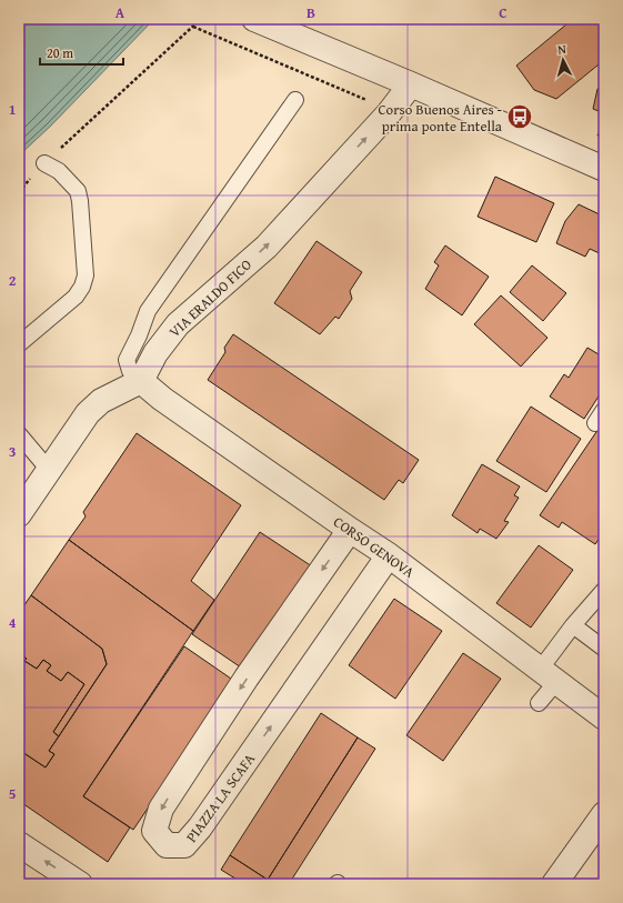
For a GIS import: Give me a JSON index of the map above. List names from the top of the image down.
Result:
{
  "streets": {
    "street": ["VIA ERALDO FICO", "CORSO GENOVA", "PIAZZA LA SCAFA"]
  },
  "crossings": [
    ["VIA ERALDO FICO", "CORSO GENOVA"],
    ["CORSO GENOVA", "PIAZZA LA SCAFA"]
  ],
  "one_way": ["VIA ERALDO FICO"],
  "places": {
    "bus stop": ["Corso Buenos Aires - prima ponte Entella"]
  },
  "scale_bar": "20 m",
  "north": "top",
  "grid": {
    "columns": ["A", "B", "C"],
    "rows": [
      "1",
      "2",
      "3",
      "4",
      "5"
    ]
  }
}
